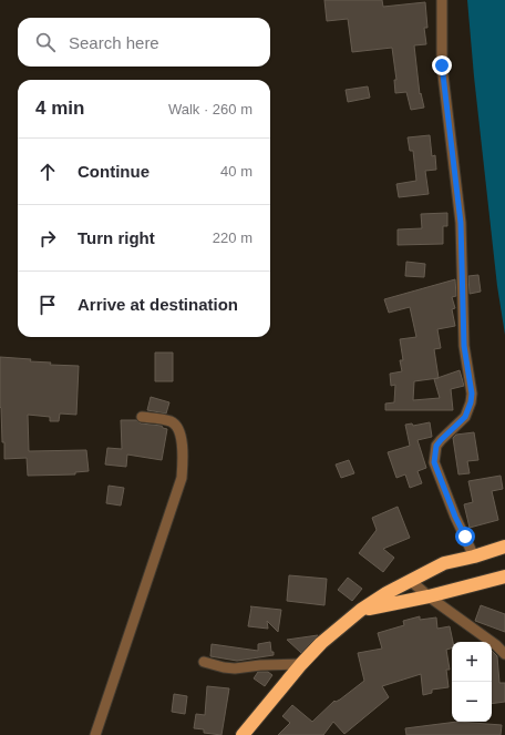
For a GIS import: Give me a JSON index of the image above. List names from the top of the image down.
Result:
{
  "page": {
    "search": "Search here",
    "heading": ["4 min", "Walk · 260 m"],
    "list": [
      ["Continue", "40 m"],
      ["Turn right", "220 m"],
      "Arrive at destination"
    ],
    "map_buttons": ["+", "−"]
  }
}
